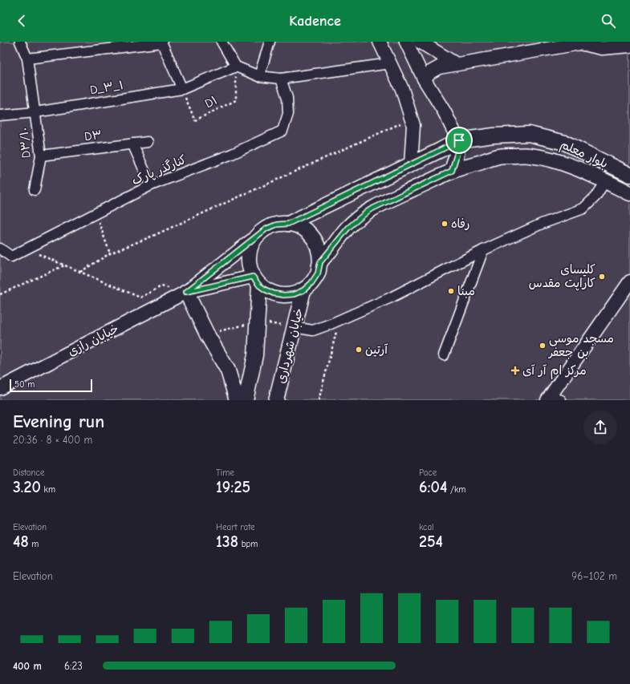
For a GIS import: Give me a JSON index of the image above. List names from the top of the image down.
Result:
{
  "streets": {
    "main road": ["بلوار معلم", "خیابان شهرداری"],
    "street": [
      "D_۳_۱",
      "D۳",
      "D۳/۱۰",
      "کنارگذر پارک",
      "خیابان رازی"
    ],
    "path": ["D۱"]
  },
  "crossings": [
    ["D_۳_۱", "D۱"],
    ["D_۳_۱", "D۳/۱۰"],
    ["D۳", "D۳/۱۰"],
    ["بلوار معلم", "خیابان رازی"],
    ["بلوار معلم", "خیابان شهرداری"],
    ["خیابان رازی", "خیابان شهرداری"]
  ],
  "places": {
    "other": [
      "رفاه",
      "کلیسای کاراپت مقدس",
      "مبنا",
      "مسجد موسی بن جعفر",
      "آرتین"
    ],
    "health": ["مرکز ام آر آی"]
  },
  "scale_bar": "50 m",
  "page": {
    "header": "Kadence",
    "scale": "50 m",
    "heading": ["Evening run", "20:36 · 8 × 400 m"],
    "stats": [
      ["Distance", "3.20 km"],
      ["Time", "19:25"],
      ["Pace", "6:04 /km"],
      ["Elevation", "48 m"],
      ["Heart rate", "138 bpm"],
      ["kcal", "254"]
    ],
    "chart": ["Elevation", "96–102 m"],
    "list": [
      {
        "name": "400 m",
        "note": "6:23"
      }
    ]
  }
}
